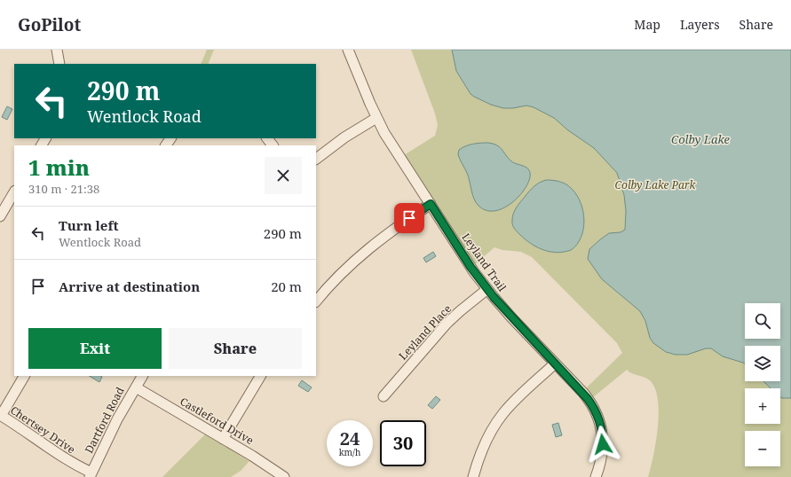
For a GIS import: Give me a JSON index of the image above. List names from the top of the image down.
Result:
{
  "streets": {
    "street": [
      "Leyland Trail",
      "Leyland Place",
      "Dartford Road",
      "Castleford Drive",
      "Chertsey Drive"
    ]
  },
  "crossings": [
    ["Leyland Trail", "Leyland Place"],
    ["Dartford Road", "Castleford Drive"],
    ["Dartford Road", "Chertsey Drive"]
  ],
  "water": ["Colby Lake"],
  "parks": ["Colby Lake Park"],
  "page": {
    "header": "GoPilot",
    "nav": ["Map", "Layers", "Share"],
    "turn": ["290 m", "Wentlock Road"],
    "heading": ["1 min", "310 m · 21:38"],
    "list": [
      {
        "name": "Turn left",
        "note": "Wentlock Road",
        "value": "290 m"
      },
      {
        "name": "Arrive at destination",
        "value": "20 m"
      }
    ],
    "map_buttons": ["+", "−"],
    "buttons": ["Exit", "Share"],
    "speed": "24 km/h",
    "limit": "30"
  }
}
